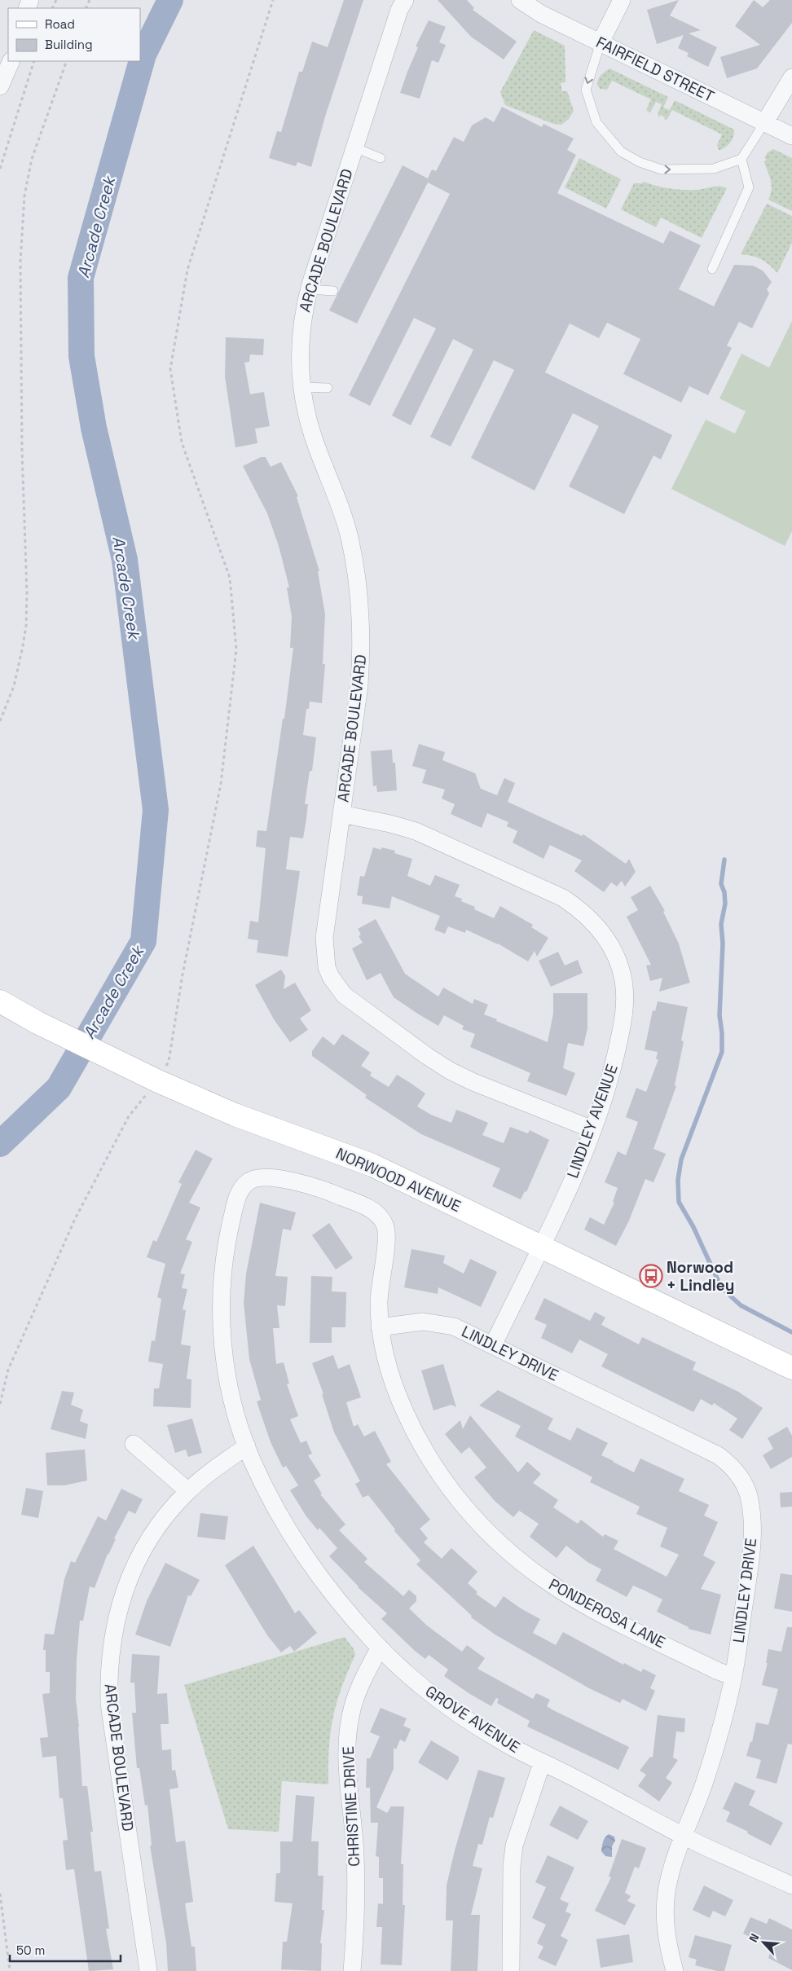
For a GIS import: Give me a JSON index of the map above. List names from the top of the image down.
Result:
{
  "streets": {
    "main road": ["NORWOOD AVENUE"],
    "street": [
      "FAIRFIELD STREET",
      "ARCADE BOULEVARD",
      "LINDLEY AVENUE",
      "LINDLEY DRIVE",
      "PONDEROSA LANE",
      "GROVE AVENUE",
      "CHRISTINE DRIVE"
    ]
  },
  "crossings": [
    ["ARCADE BOULEVARD", "LINDLEY AVENUE"],
    ["ARCADE BOULEVARD", "PONDEROSA LANE"],
    ["ARCADE BOULEVARD", "GROVE AVENUE"],
    ["LINDLEY AVENUE", "NORWOOD AVENUE"],
    ["LINDLEY AVENUE", "LINDLEY DRIVE"],
    ["LINDLEY DRIVE", "PONDEROSA LANE"],
    ["LINDLEY DRIVE", "GROVE AVENUE"],
    ["PONDEROSA LANE", "GROVE AVENUE"],
    ["GROVE AVENUE", "CHRISTINE DRIVE"]
  ],
  "water": ["Arcade Creek"],
  "places": {
    "bus stop": ["Norwood + Lindley"]
  },
  "legend": ["Road", "Building"],
  "scale_bar": "50 m",
  "north": "top left"
}
